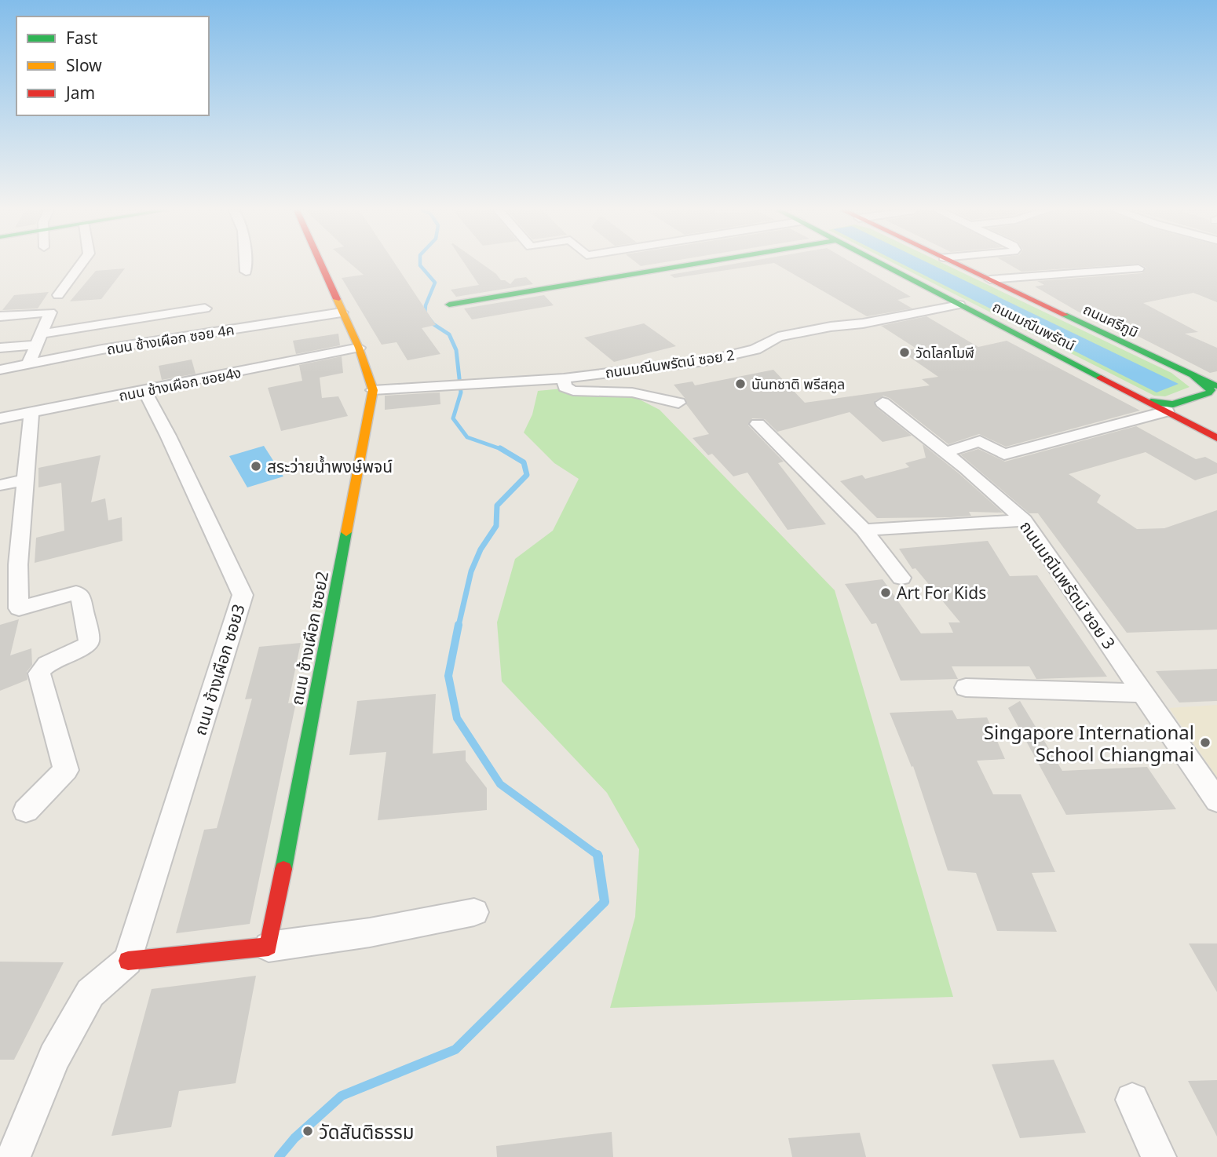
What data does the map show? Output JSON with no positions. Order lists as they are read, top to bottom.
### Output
{
  "streets": {
    "street": [
      "ถนนศรีภูมิ",
      "ถนนมณีนพรัตน์",
      "ถนน ช้างเผือก ซอย 4ค",
      "ถนนมณีนพรัตน์ ซอย 2",
      "ถนน ช้างเผือก ซอย4ง",
      "ถนนมณีนพรัตน์ ซอย 3",
      "ถนน ช้างเผือก ซอย2",
      "ถนน ช้างเผือก ซอย3"
    ]
  },
  "crossings": [
    ["ถนนมณีนพรัตน์", "ถนนมณีนพรัตน์ ซอย 2"],
    ["ถนน ช้างเผือก ซอย 4ค", "ถนน ช้างเผือก ซอย2"],
    ["ถนนมณีนพรัตน์ ซอย 2", "ถนน ช้างเผือก ซอย2"],
    ["ถนน ช้างเผือก ซอย4ง", "ถนน ช้างเผือก ซอย2"],
    ["ถนน ช้างเผือก ซอย4ง", "ถนน ช้างเผือก ซอย3"]
  ],
  "places": [
    "วัดโลกโมฬี",
    "นันทชาติ พรีสคูล",
    "สระว่ายน้ำพงษ์พจน์",
    "Art For Kids",
    "Singapore International School Chiangmai",
    "วัดสันติธรรม"
  ],
  "legend": ["Fast", "Slow", "Jam"]
}
